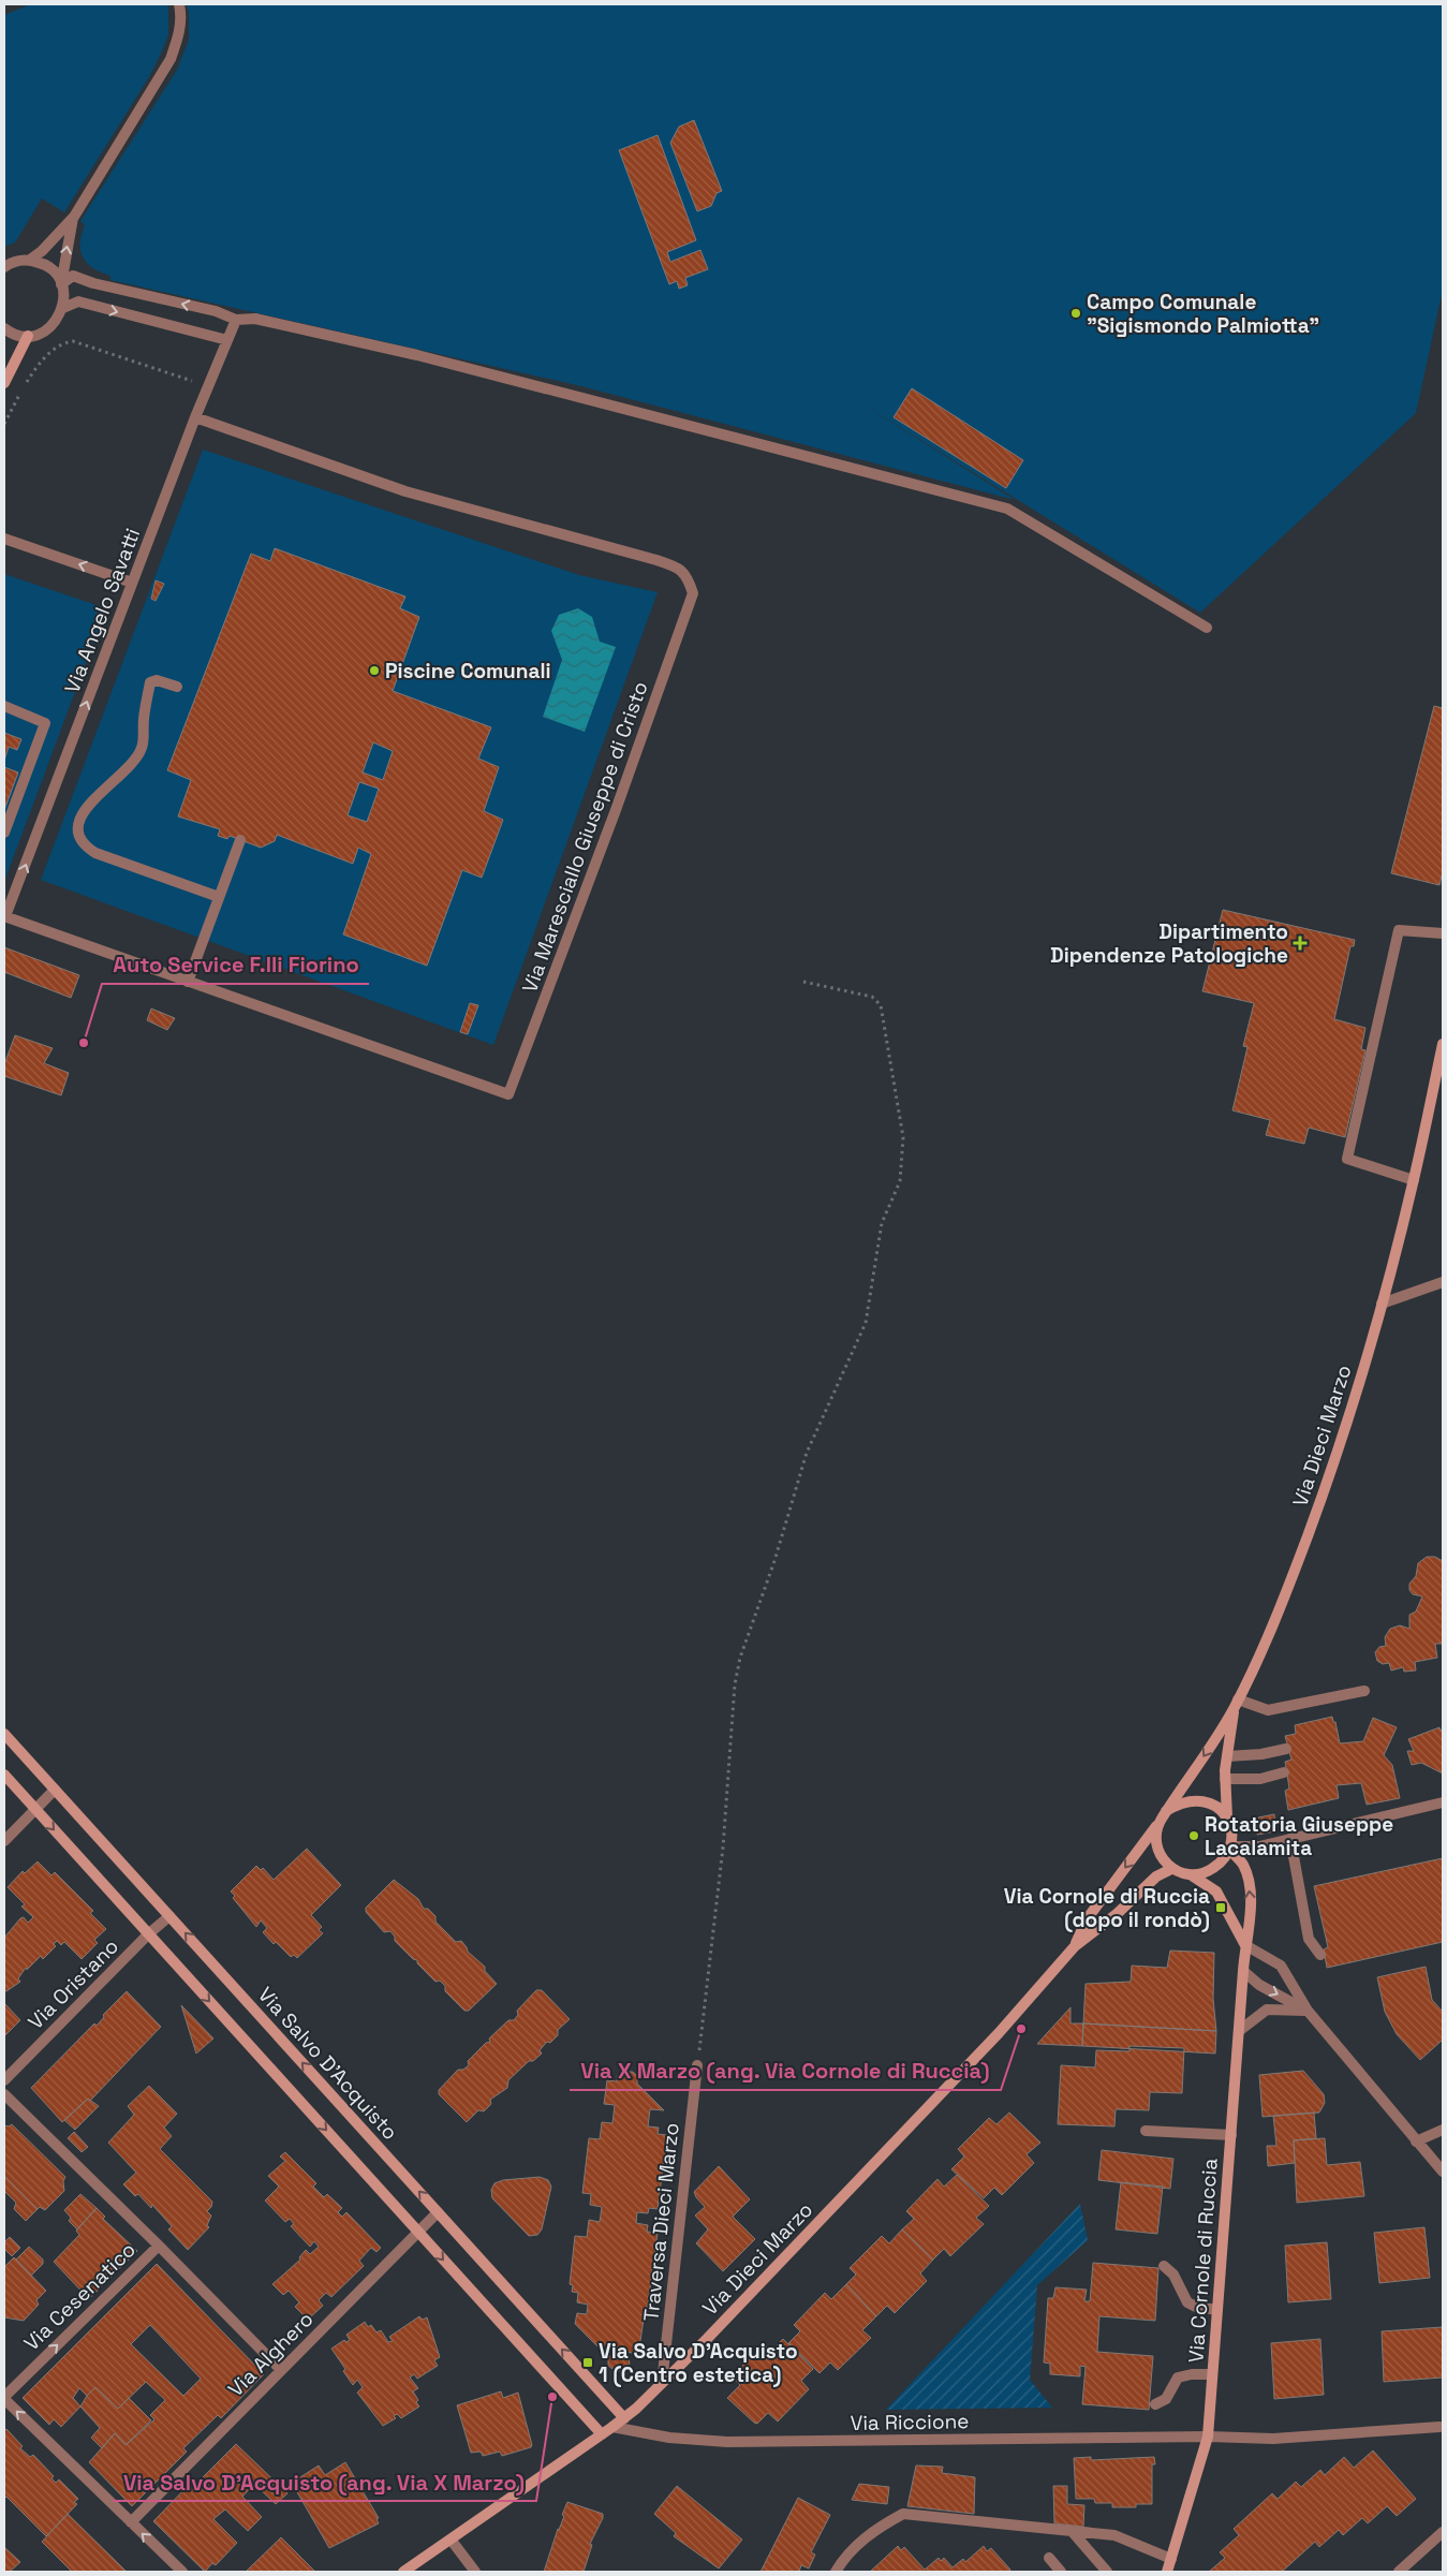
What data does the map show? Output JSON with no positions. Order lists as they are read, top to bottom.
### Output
{
  "streets": {
    "street": [
      "Via Angelo Savatti",
      "Via Maresciallo Giuseppe di Cristo",
      "Via Dieci Marzo",
      "Via Oristano",
      "Via Salvo D'Acquisto",
      "Traversa Dieci Marzo",
      "Via Cornole di Ruccia",
      "Via Cesenatico",
      "Via Alghero",
      "Via Riccione"
    ]
  },
  "crossings": [
    ["Via Angelo Savatti", "Via Maresciallo Giuseppe di Cristo"],
    ["Via Dieci Marzo", "Via Salvo D'Acquisto"],
    ["Via Dieci Marzo", "Traversa Dieci Marzo"],
    ["Via Dieci Marzo", "Via Cornole di Ruccia"],
    ["Via Dieci Marzo", "Via Riccione"],
    ["Via Oristano", "Via Salvo D'Acquisto"],
    ["Via Salvo D'Acquisto", "Via Alghero"],
    ["Via Cornole di Ruccia", "Via Riccione"]
  ],
  "one_way": ["Via Angelo Savatti", "Via Cesenatico"],
  "places": {
    "other": [
      "Campo Comunale \"Sigismondo Palmiotta\"",
      "Piscine Comunali",
      "Auto Service F.lli Fiorino",
      "Rotatoria Giuseppe Lacalamita",
      "Via X Marzo (ang. Via Cornole di Ruccia)",
      "Via Salvo D’Acquisto (ang. Via X Marzo)"
    ],
    "health": ["Dipartimento Dipendenze Patologiche"],
    "transit": ["Via Cornole di Ruccia (dopo il rondò)", "Via Salvo D’Acquisto 1 (Centro estetica)"]
  }
}
